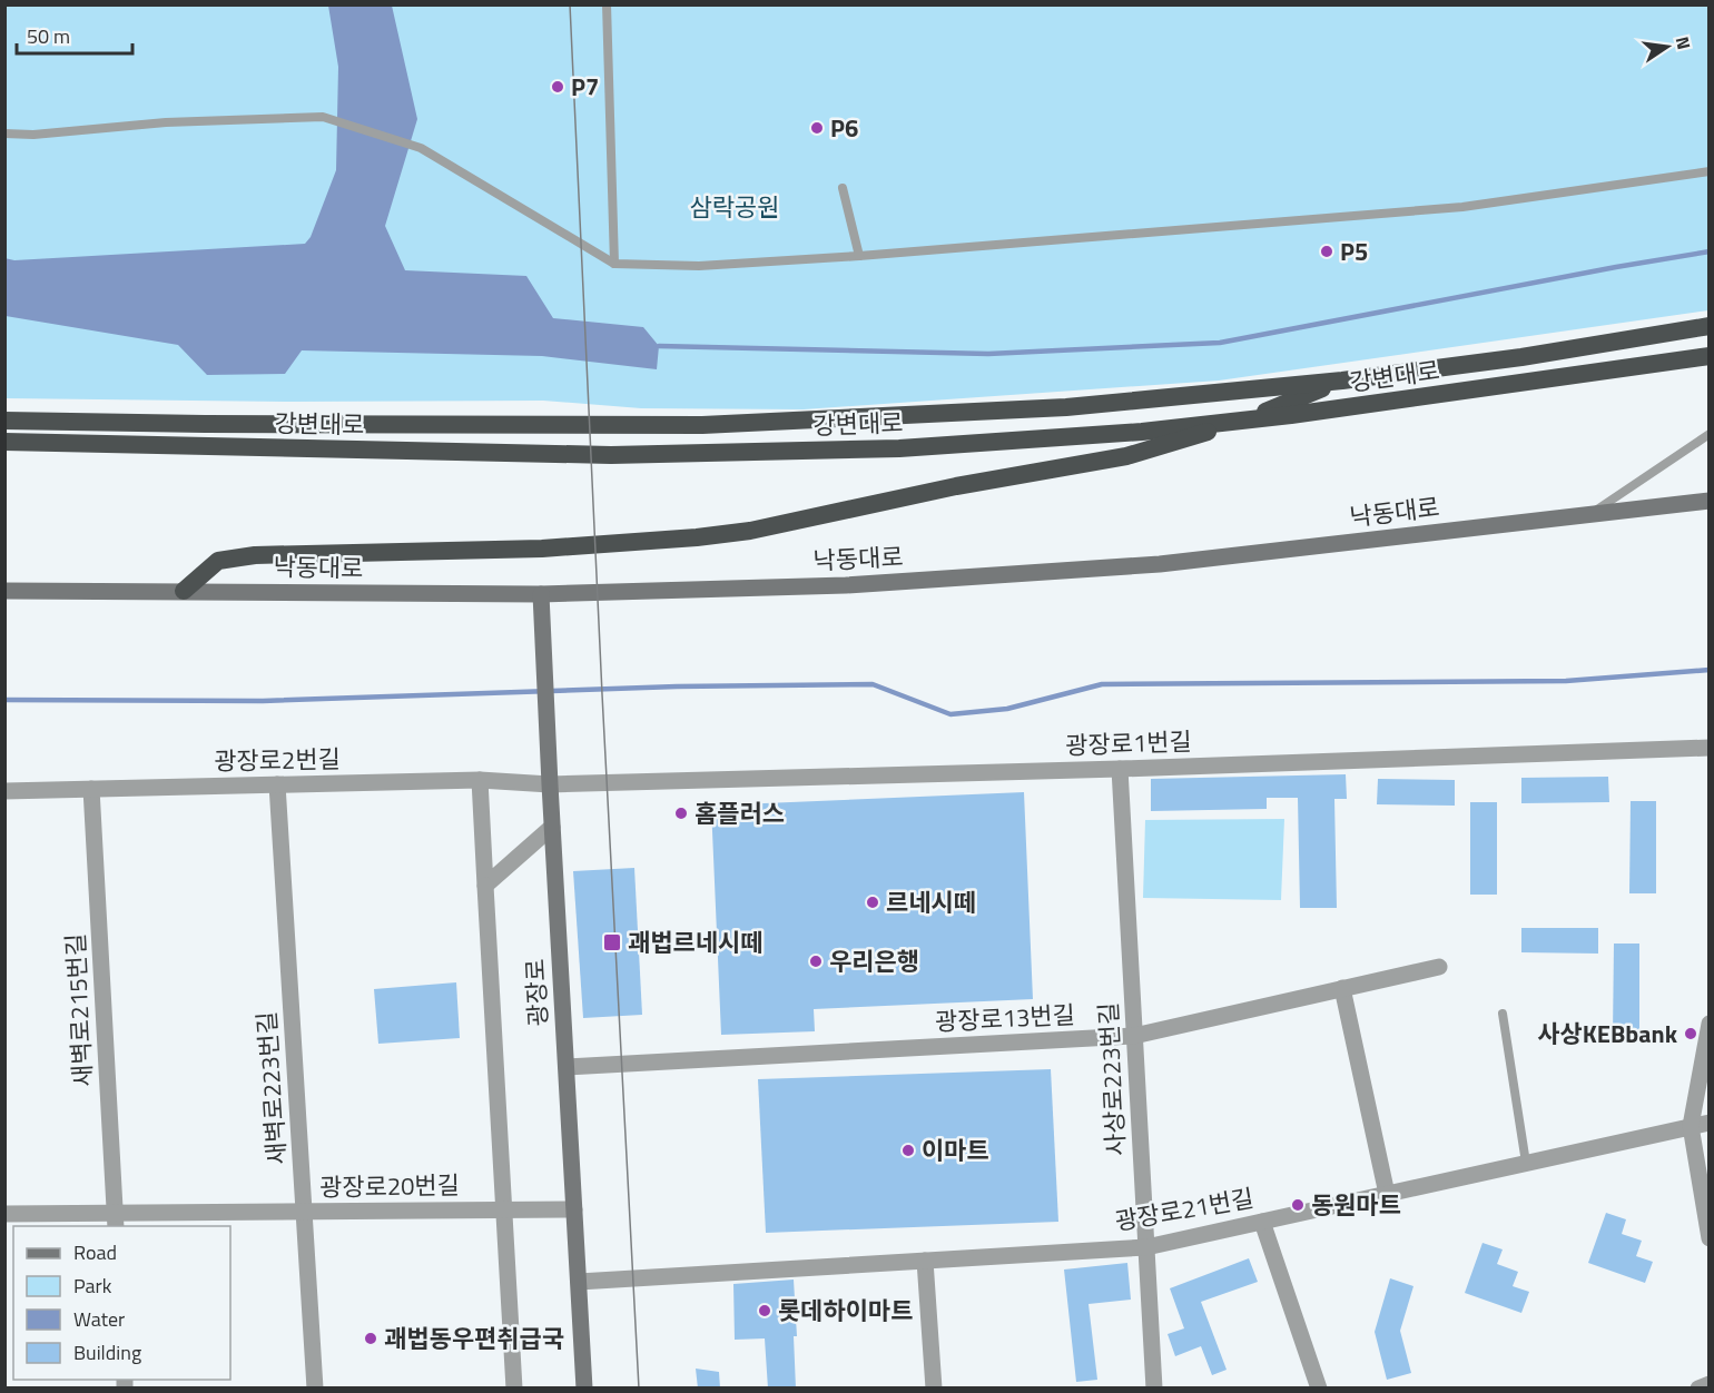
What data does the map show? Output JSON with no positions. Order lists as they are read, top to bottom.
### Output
{
  "streets": {
    "highway": ["강변대로"],
    "main road": ["낙동대로", "광장로"],
    "street": [
      "광장로1번길",
      "광장로2번길",
      "새벽로215번길",
      "광장로13번길",
      "사상로223번길",
      "새벽로223번길",
      "광장로20번길",
      "광장로21번길"
    ]
  },
  "crossings": [
    ["낙동대로", "광장로"],
    ["광장로1번길", "광장로2번길"],
    ["광장로1번길", "광장로"],
    ["광장로1번길", "사상로223번길"],
    ["광장로2번길", "광장로"],
    ["광장로2번길", "새벽로215번길"],
    ["광장로2번길", "새벽로223번길"],
    ["광장로", "광장로13번길"],
    ["광장로", "광장로20번길"],
    ["광장로", "광장로21번길"],
    ["새벽로215번길", "광장로20번길"],
    ["광장로13번길", "사상로223번길"],
    ["사상로223번길", "광장로21번길"],
    ["새벽로223번길", "광장로20번길"]
  ],
  "parks": ["삼락공원"],
  "places": {
    "other": [
      "P7",
      "P6",
      "P5",
      "홈플러스",
      "르네시떼",
      "우리은행",
      "사상KEBbank",
      "이마트",
      "동원마트",
      "롯데하이마트",
      "괘법동우편취급국"
    ],
    "transit": ["괘법르네시떼"]
  },
  "legend": [
    "Road",
    "Park",
    "Water",
    "Building"
  ],
  "scale_bar": "50 m",
  "north": "right"
}
